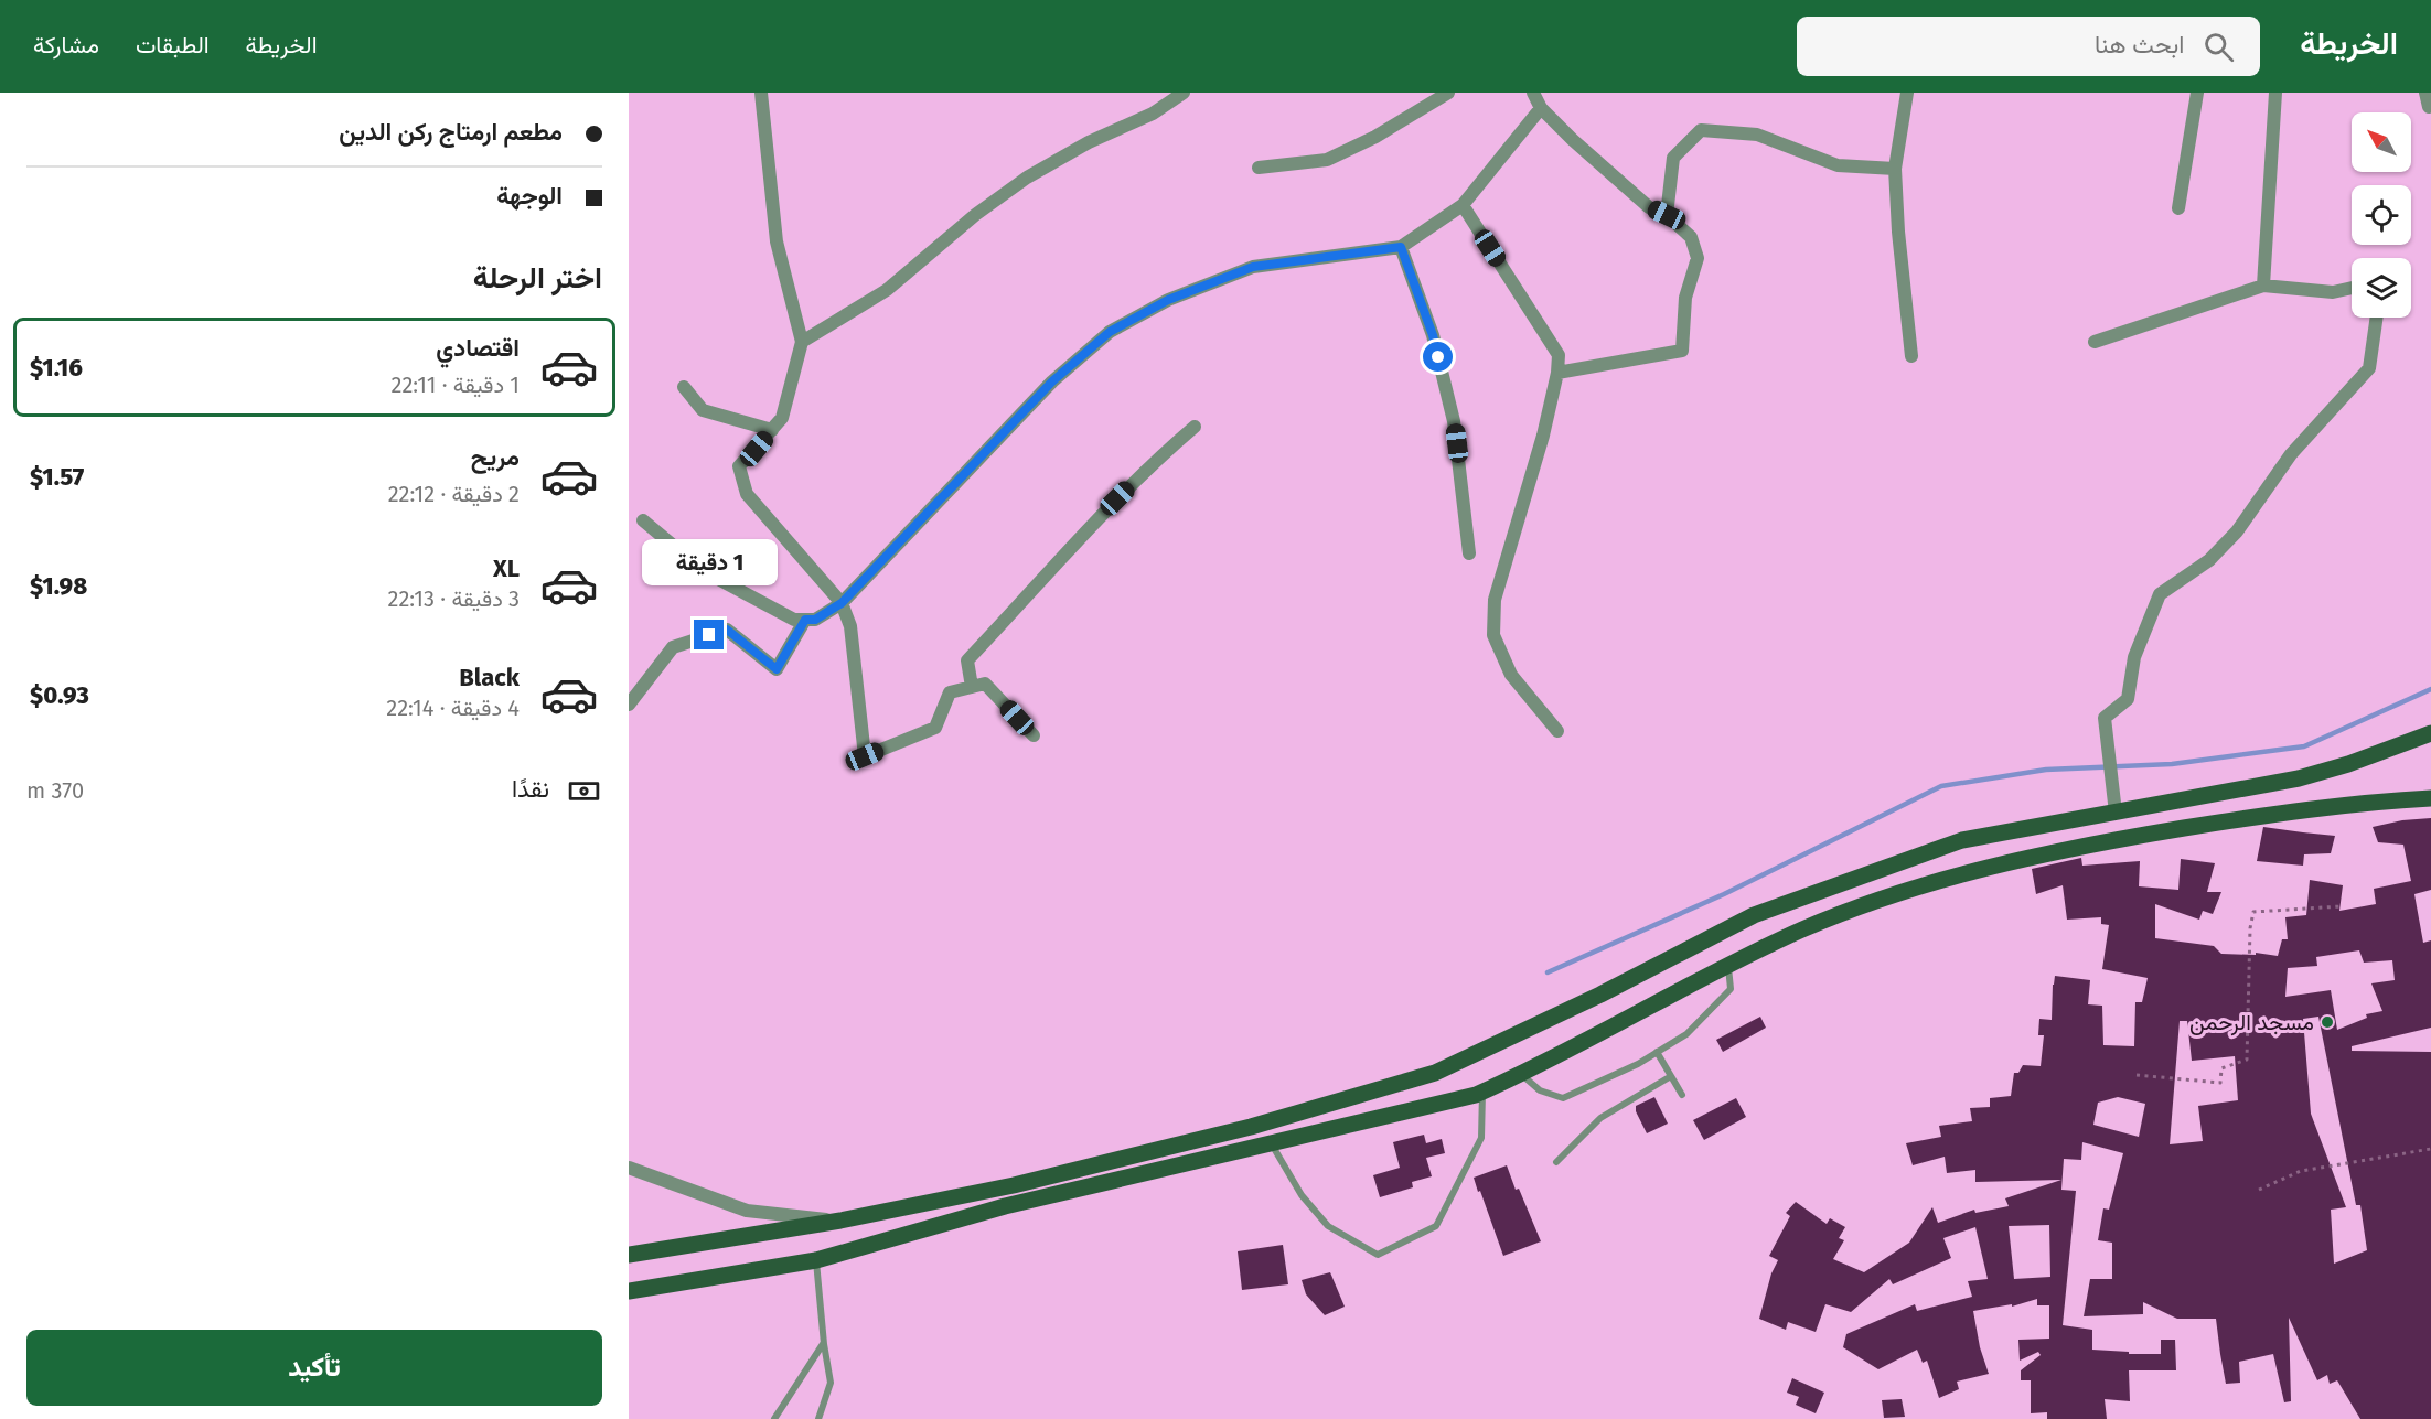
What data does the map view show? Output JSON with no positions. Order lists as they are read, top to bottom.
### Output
{
  "places": ["مسجد الرحمن"],
  "north": "top left",
  "page": {
    "header": "الخريطة",
    "search": "ابحث هنا",
    "nav": ["الخريطة", "الطبقات", "مشاركة"],
    "banner": ["مطعم ارمتاج ركن الدين", "الوجهة"],
    "heading": "اختر الرحلة",
    "list": [
      {
        "name": "اقتصادي",
        "note": "1 دقيقة · 22:11",
        "value": "$1.16"
      },
      {
        "name": "مريح",
        "note": "2 دقيقة · 22:12",
        "value": "$1.57"
      },
      {
        "name": "XL",
        "note": "3 دقيقة · 22:13",
        "value": "$1.98"
      },
      {
        "name": "Black",
        "note": "4 دقيقة · 22:14",
        "value": "$0.93"
      }
    ],
    "bubble": "1 دقيقة",
    "pay": ["نقدًا", "370 m"],
    "buttons": "تأكيد"
  }
}
